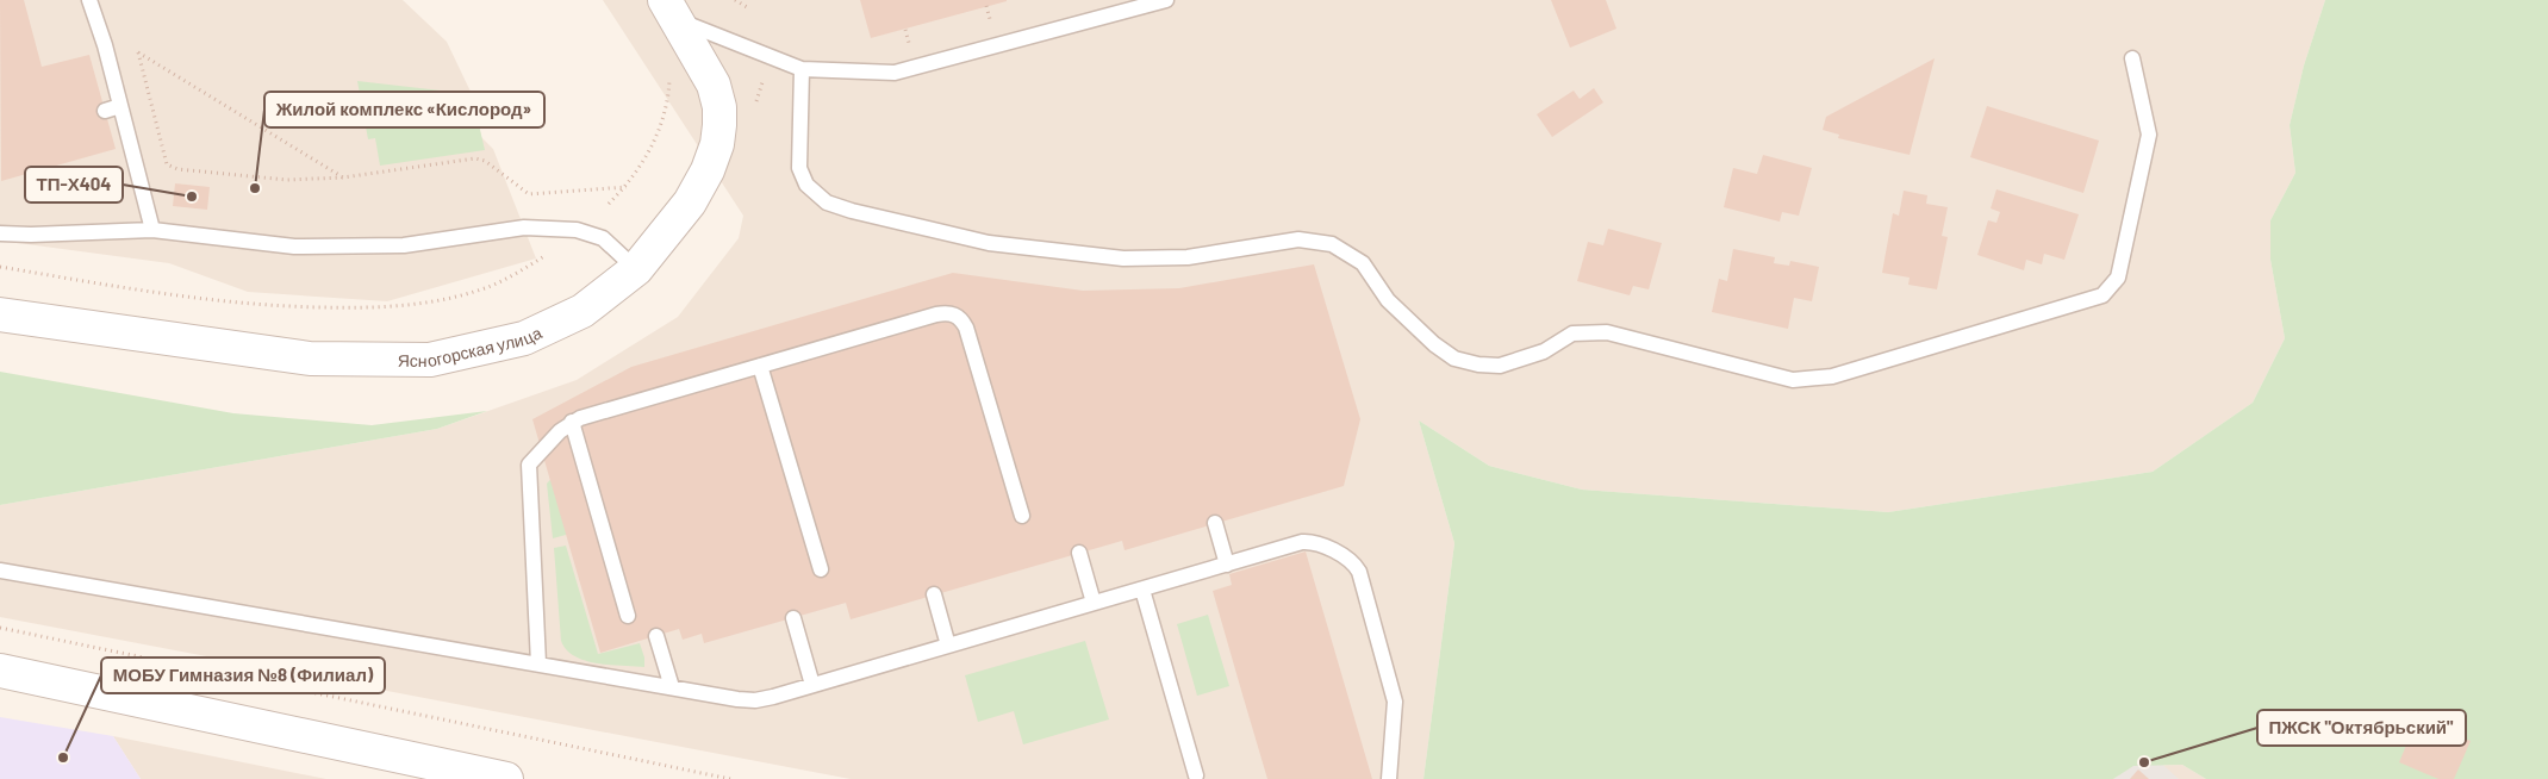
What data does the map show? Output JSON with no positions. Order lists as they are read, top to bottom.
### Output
{
  "streets": {
    "street": ["Ясногорская улица"]
  },
  "places": [
    "Жилой комплекс «Кислород»",
    "ТП-Х404",
    "МОБУ Гимназия №8 (Филиал)",
    "ПЖСК \"Октябрьский\""
  ]
}
